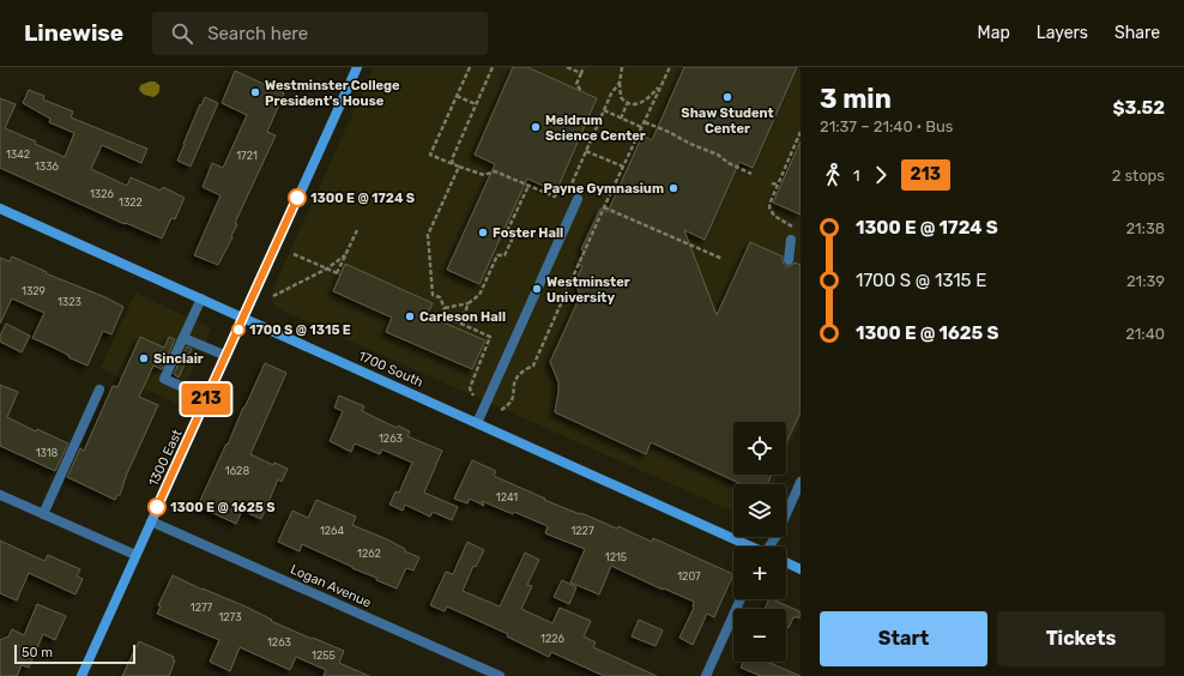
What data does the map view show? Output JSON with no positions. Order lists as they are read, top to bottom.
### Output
{
  "streets": {
    "street": ["1700 South", "1300 East", "Logan Avenue"]
  },
  "crossings": [
    ["1700 South", "1300 East"],
    ["1300 East", "Logan Avenue"]
  ],
  "places": [
    "Westminster College President's House",
    "Shaw Student Center",
    "Meldrum Science Center",
    "Payne Gymnasium",
    "1300 E @ 1724 S",
    "Foster Hall",
    "Westminster University",
    "Carleson Hall",
    "1700 S @ 1315 E",
    "Sinclair",
    "1300 E @ 1625 S"
  ],
  "lines": ["bus line 213"],
  "house_numbers": [
    "1342",
    "1721",
    "1336",
    "1326",
    "1322",
    "1329",
    "1323",
    "1263",
    "1318",
    "1628",
    "1241",
    "1264",
    "1227",
    "1262",
    "1215",
    "1207",
    "1277",
    "1273",
    "1226",
    "1263",
    "1255"
  ],
  "scale_bar": "50 m",
  "page": {
    "header": "Linewise",
    "search": "Search here",
    "nav": ["Map", "Layers", "Share"],
    "on_map": "213",
    "heading": ["3 min", "21:37 – 21:40 · Bus", "$3.52"],
    "legs": ["1", "213", "2 stops"],
    "list": [
      {
        "name": "1300 E @ 1724 S",
        "value": "21:38"
      },
      {
        "name": "1700 S @ 1315 E",
        "value": "21:39"
      },
      {
        "name": "1300 E @ 1625 S",
        "value": "21:40"
      }
    ],
    "map_buttons": ["+", "−"],
    "buttons": ["Start", "Tickets"],
    "scale": "50 m"
  }
}
